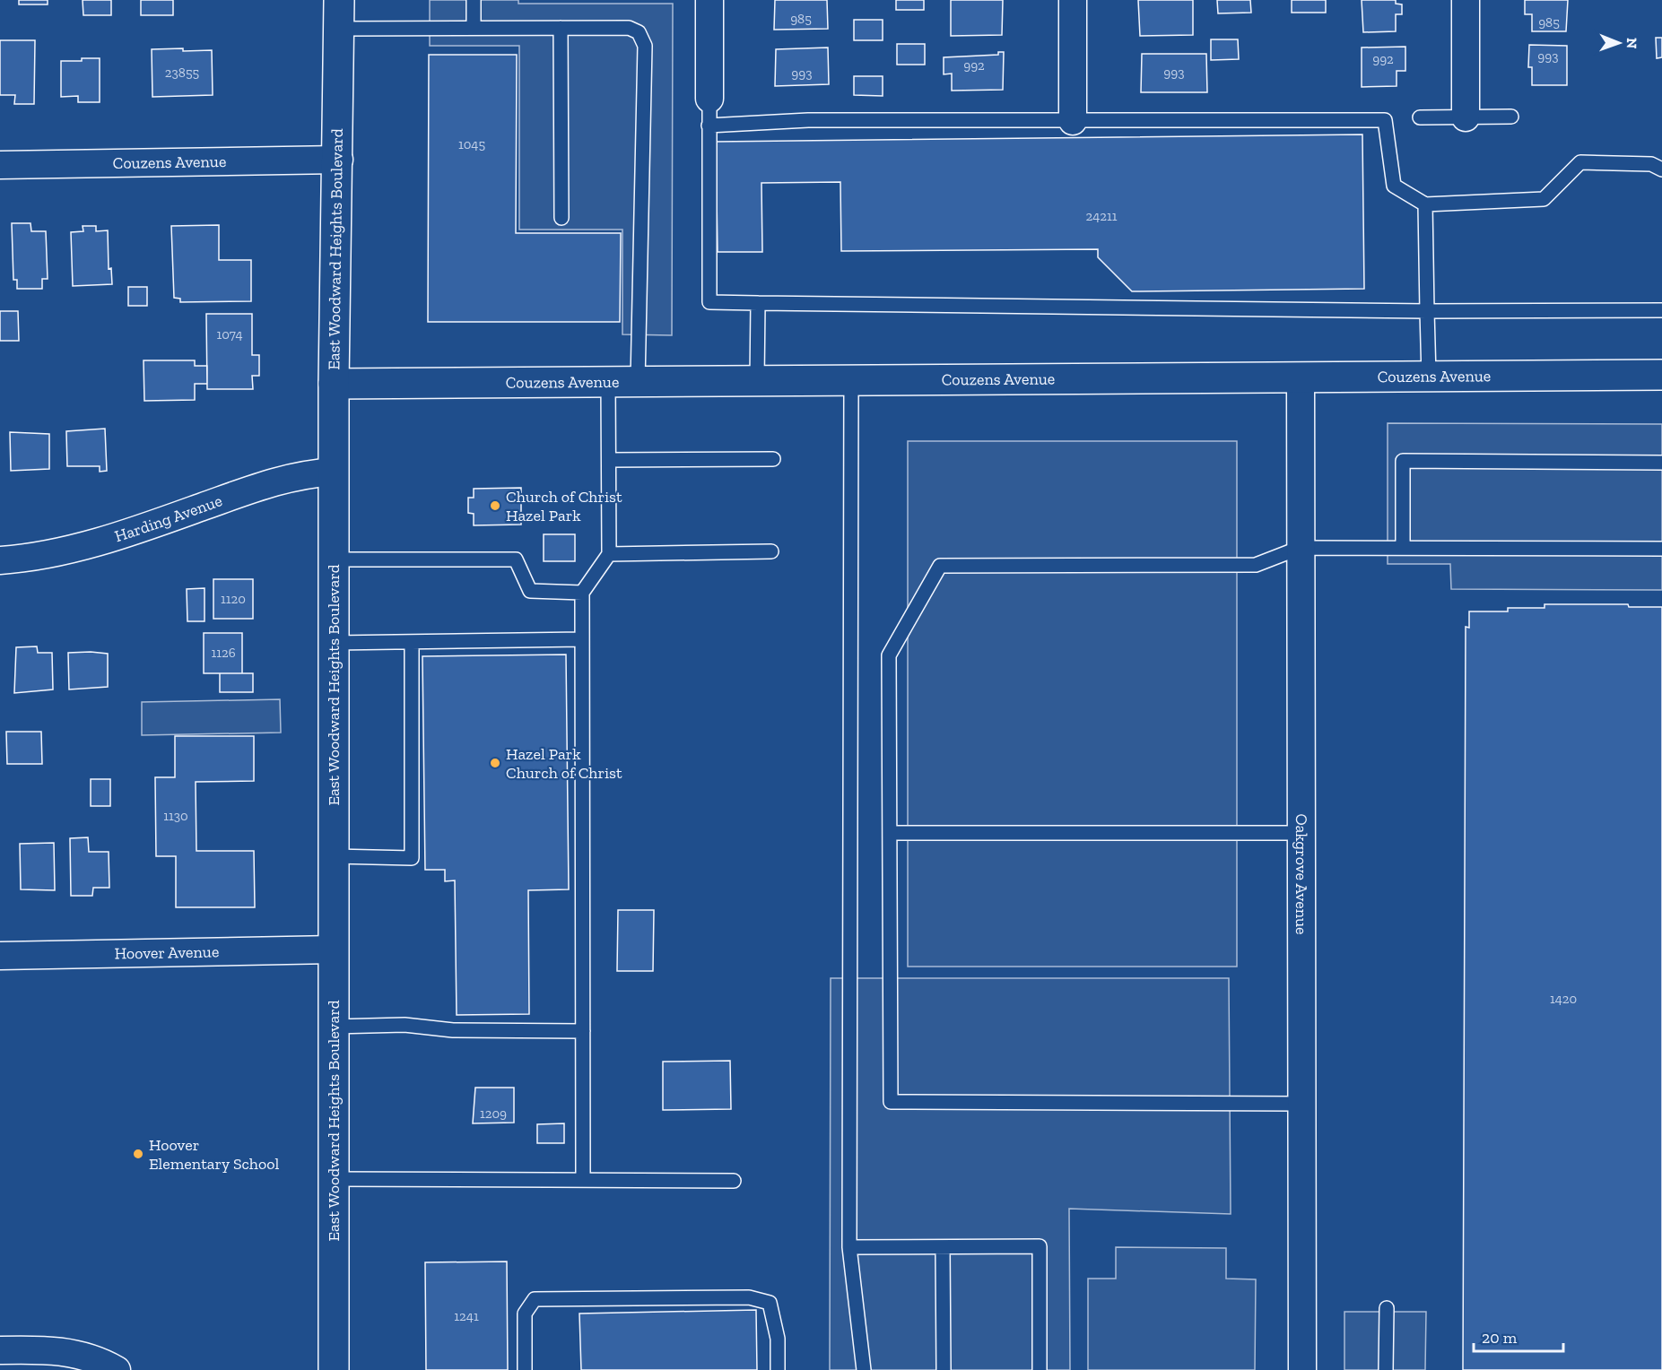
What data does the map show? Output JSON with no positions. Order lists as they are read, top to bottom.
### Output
{
  "streets": {
    "street": [
      "Couzens Avenue",
      "East Woodward Heights Boulevard",
      "Harding Avenue",
      "Oakgrove Avenue",
      "Hoover Avenue"
    ]
  },
  "crossings": [
    ["Couzens Avenue", "East Woodward Heights Boulevard"],
    ["Couzens Avenue", "Oakgrove Avenue"],
    ["East Woodward Heights Boulevard", "Harding Avenue"],
    ["East Woodward Heights Boulevard", "Hoover Avenue"]
  ],
  "places": ["Church of Christ Hazel Park", "Hazel Park Church of Christ", "Hoover Elementary School"],
  "house_numbers": [
    "985",
    "985",
    "993",
    "992",
    "992",
    "23855",
    "993",
    "993",
    "1045",
    "24211",
    "1074",
    "1120",
    "1126",
    "1130",
    "1420",
    "1209",
    "1241"
  ],
  "scale_bar": "20 m",
  "north": "right"
}
